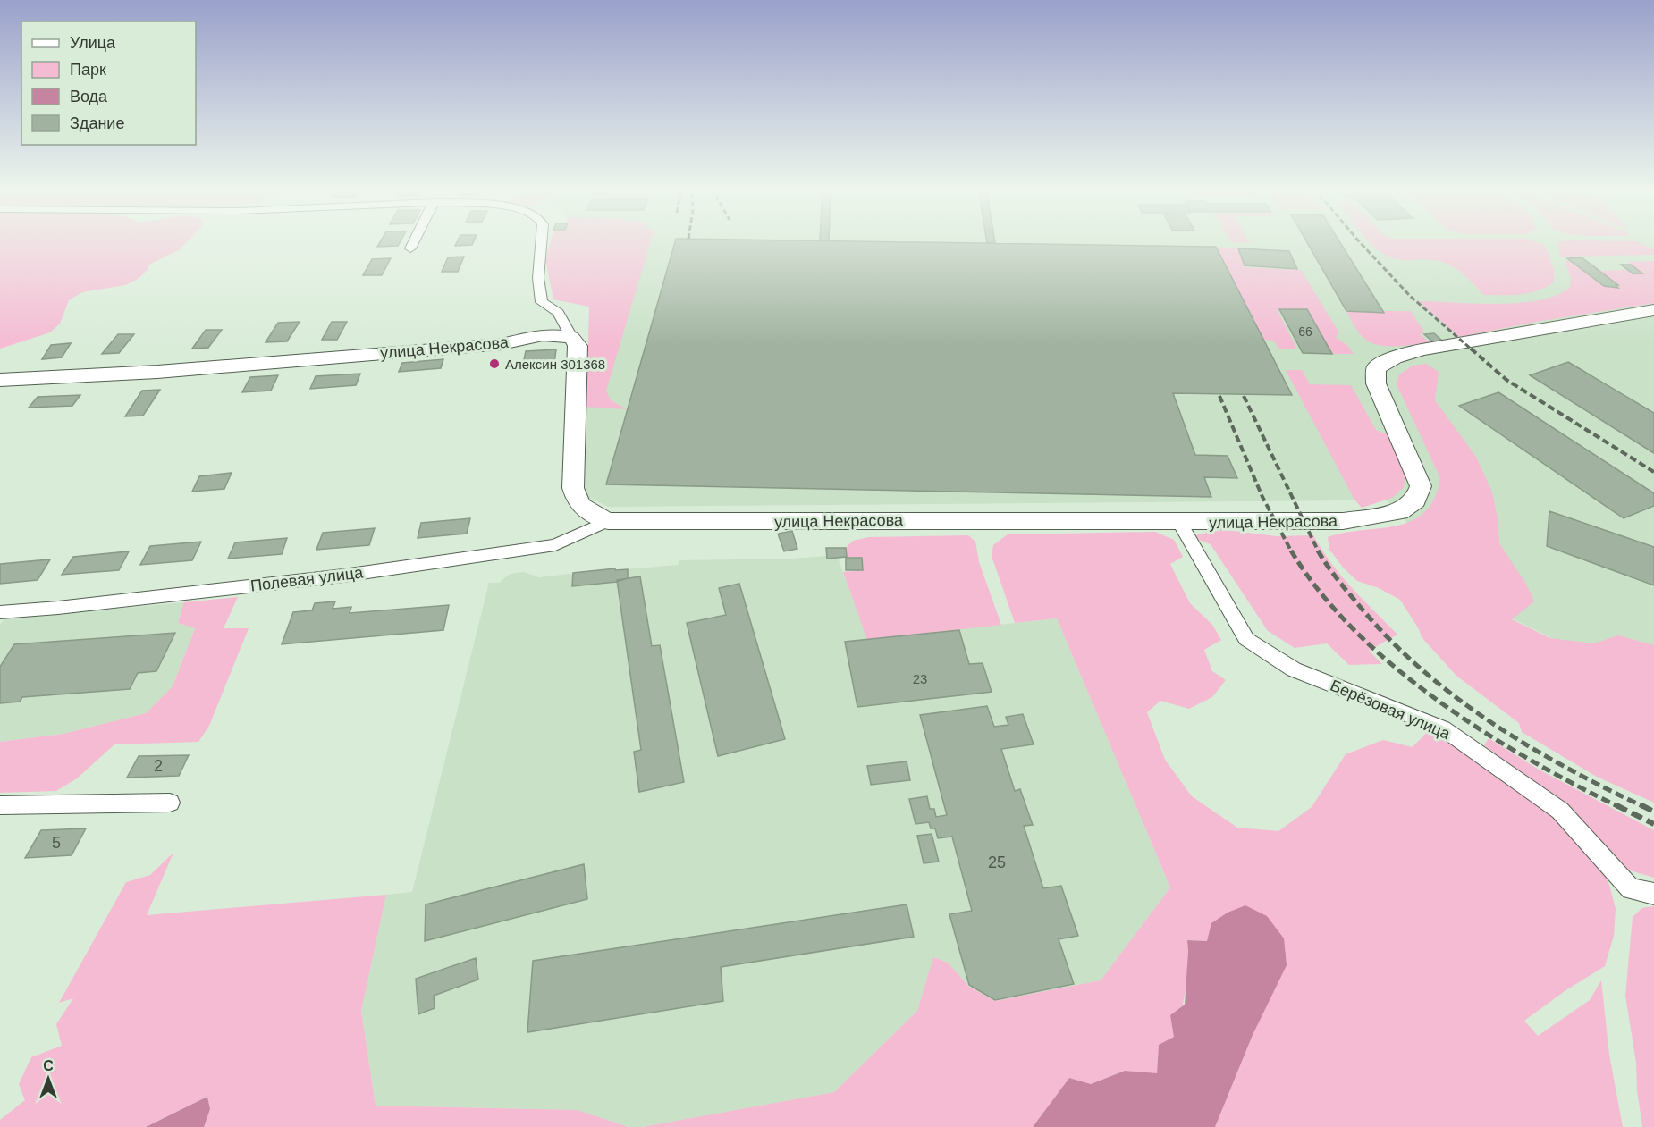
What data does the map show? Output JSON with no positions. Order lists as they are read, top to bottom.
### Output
{
  "streets": {
    "main road": ["улица Некрасова"],
    "street": ["Полевая улица", "Берёзовая улица"]
  },
  "crossings": [
    ["улица Некрасова", "Полевая улица"],
    ["улица Некрасова", "Берёзовая улица"]
  ],
  "places": ["Алексин 301368"],
  "house_numbers": [
    "66",
    "23",
    "2",
    "5",
    "25"
  ],
  "legend": [
    "Улица",
    "Парк",
    "Вода",
    "Здание"
  ],
  "north": "top"
}
